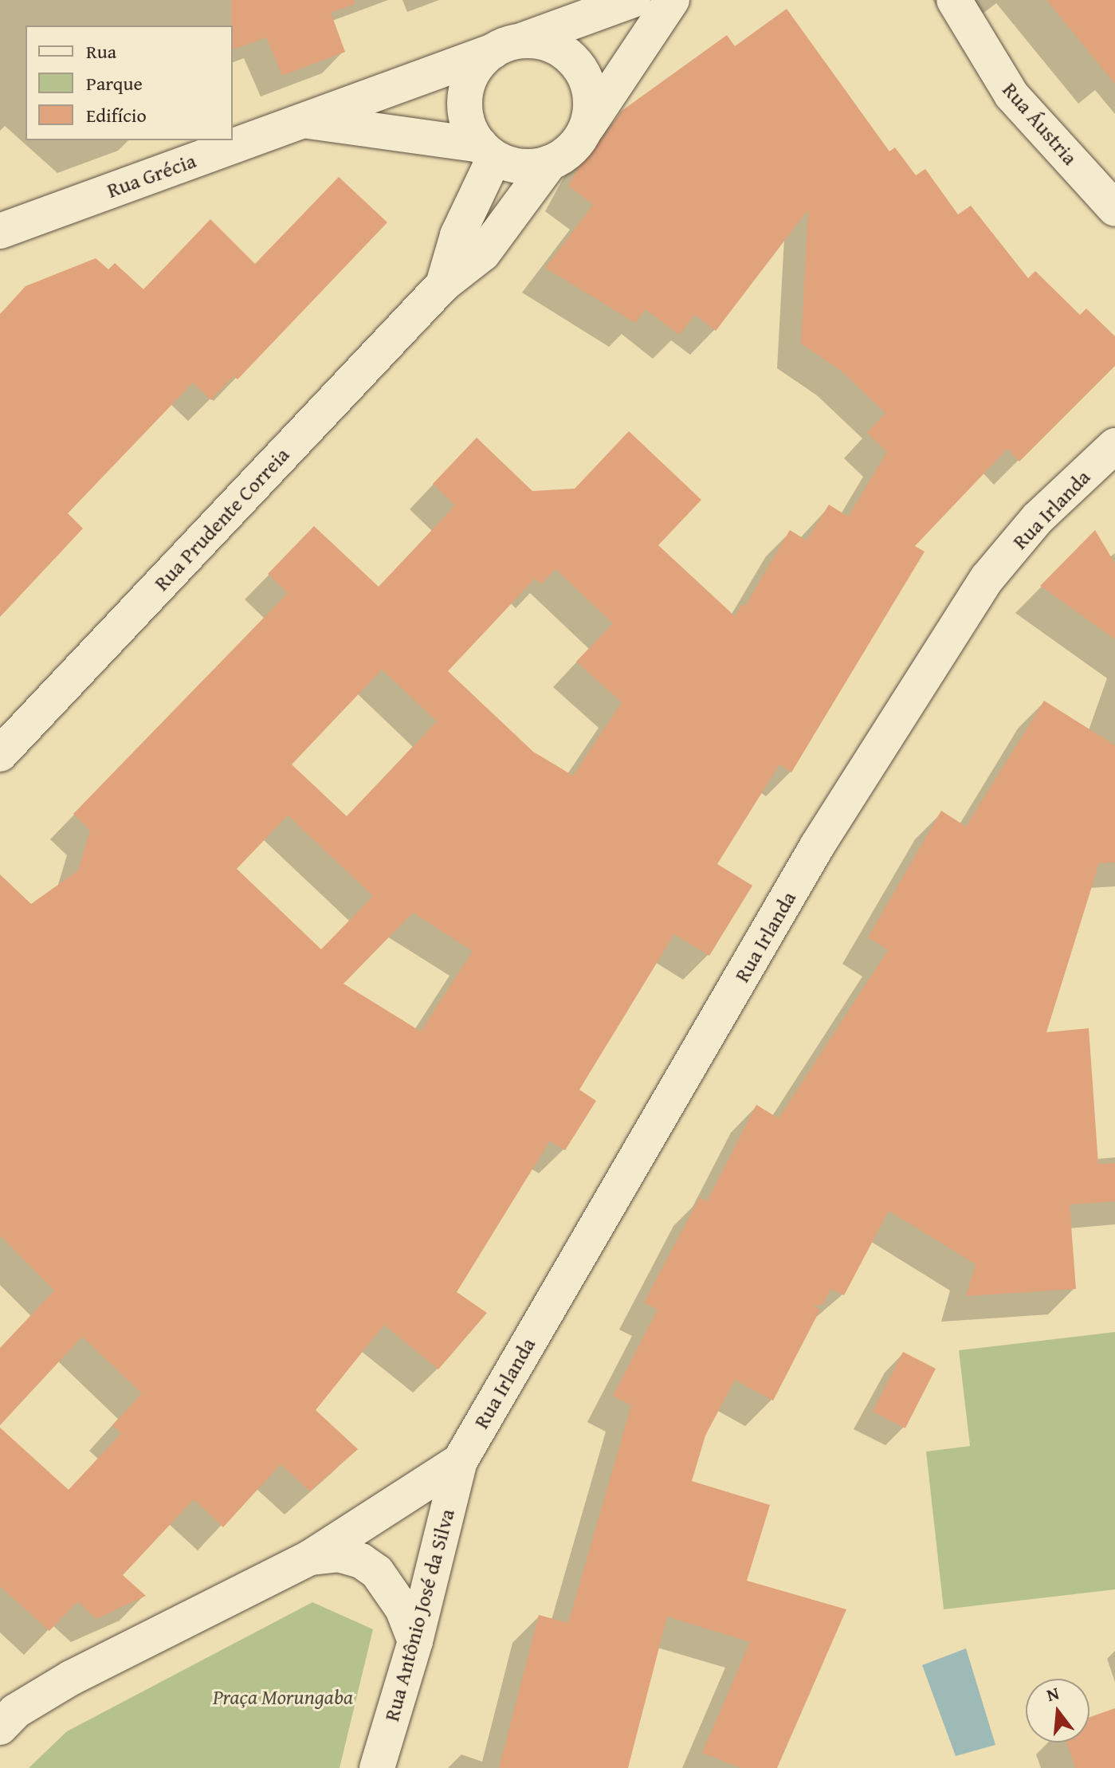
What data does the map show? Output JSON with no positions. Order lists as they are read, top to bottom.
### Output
{
  "streets": {
    "street": [
      "Rua Áustria",
      "Rua Grécia",
      "Rua Irlanda",
      "Rua Prudente Correia",
      "Rua Antônio José da Silva"
    ]
  },
  "crossings": [
    ["Rua Grécia", "Rua Prudente Correia"],
    ["Rua Irlanda", "Rua Antônio José da Silva"]
  ],
  "parks": ["Praça Morungaba"],
  "legend": ["Rua", "Parque", "Edifício"],
  "north": "top"
}
